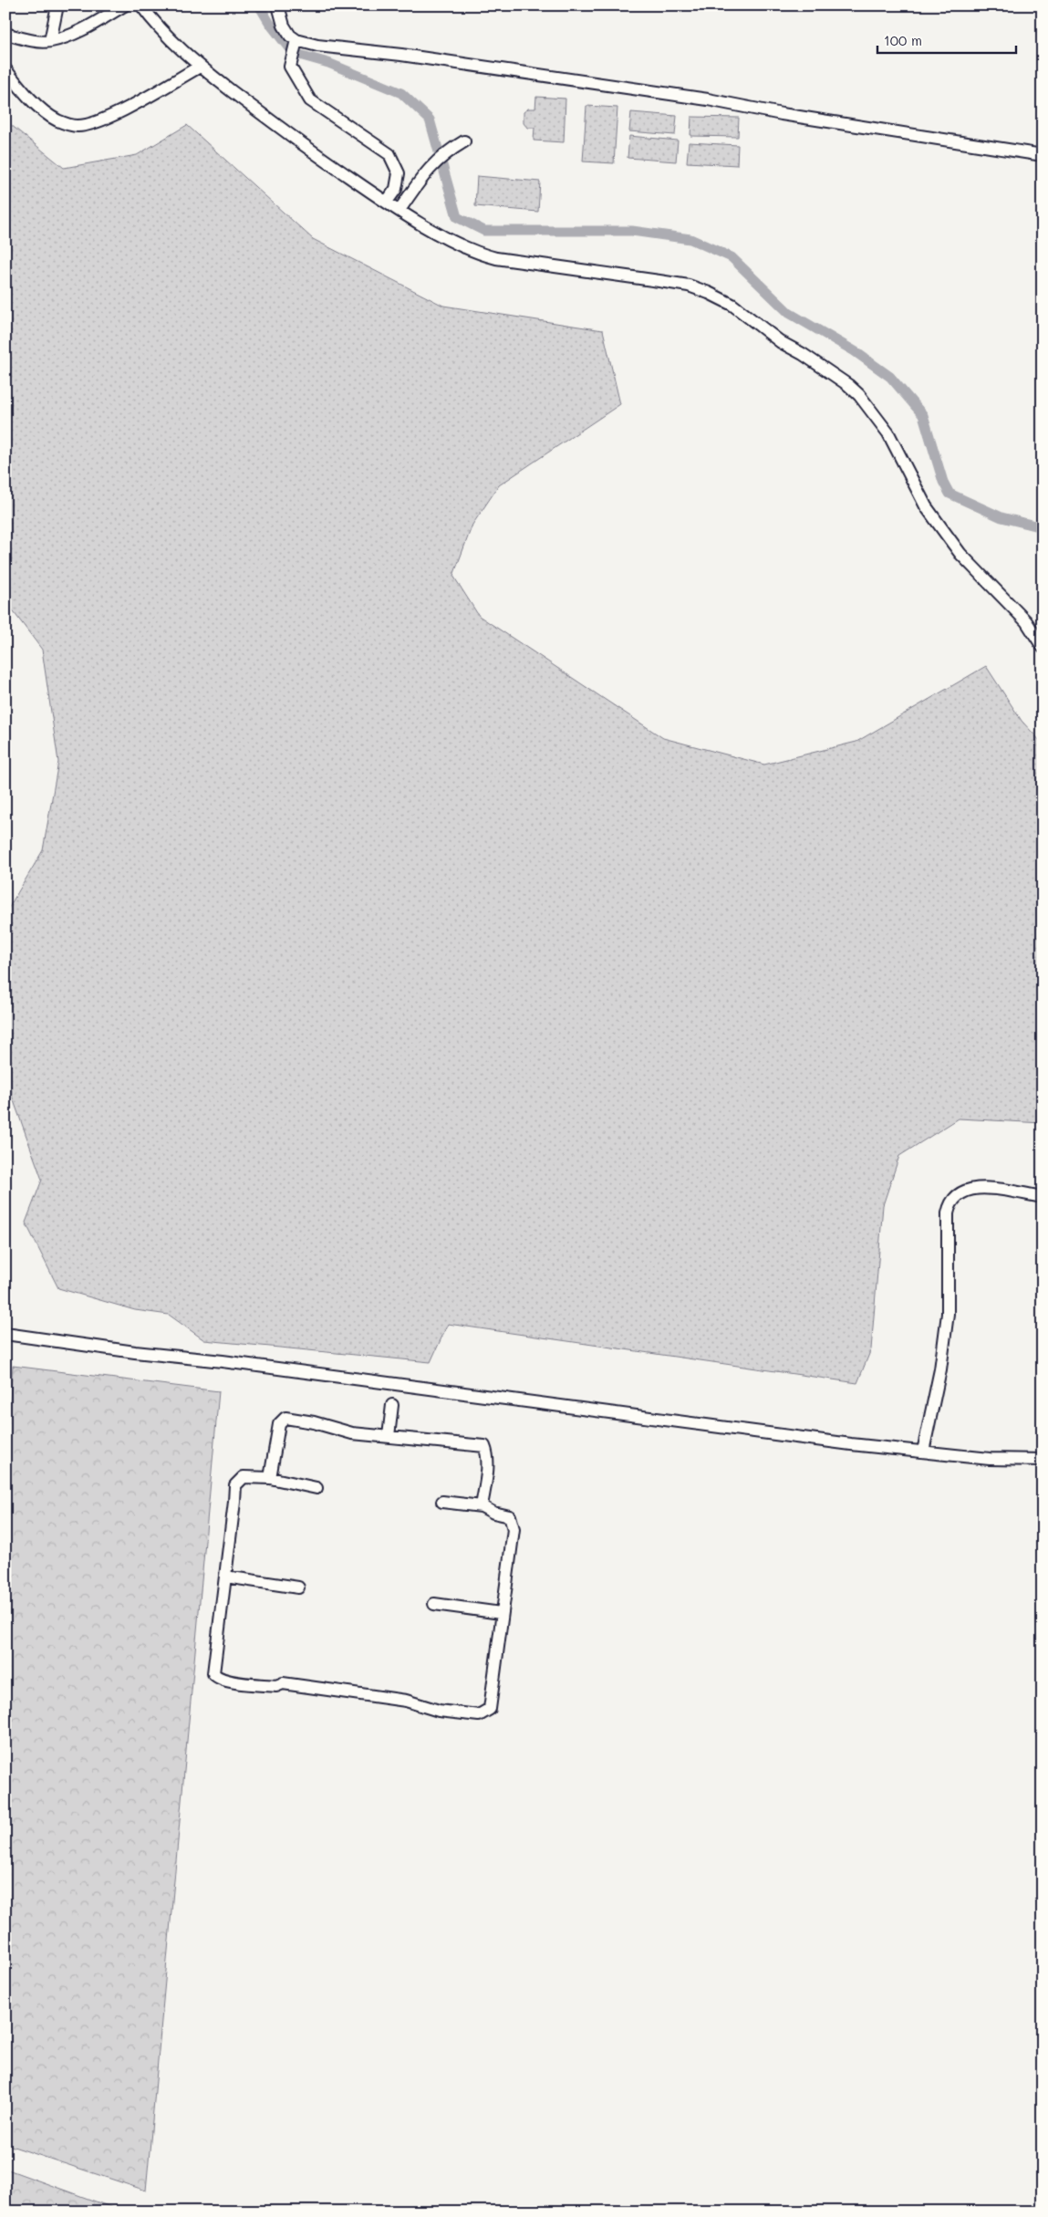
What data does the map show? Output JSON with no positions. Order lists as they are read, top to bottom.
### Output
{
  "scale_bar": "100 m"
}
